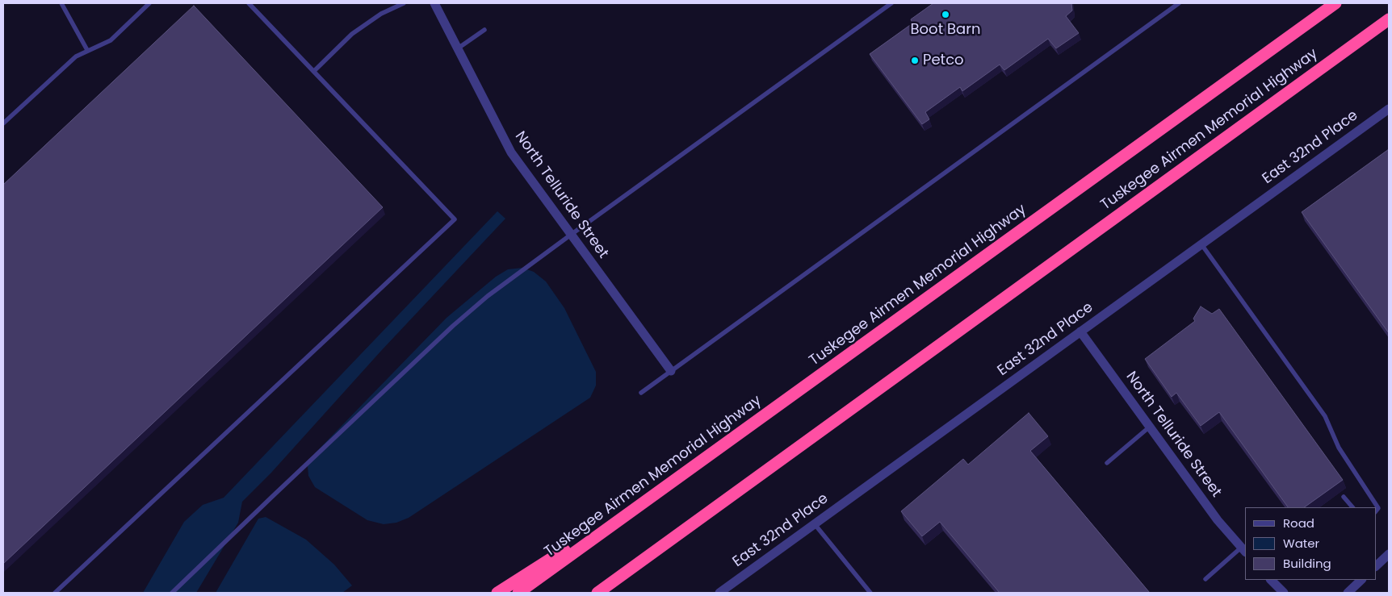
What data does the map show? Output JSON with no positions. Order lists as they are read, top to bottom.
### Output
{
  "streets": {
    "highway": ["Tuskegee Airmen Memorial Highway"],
    "street": ["East 32nd Place", "North Telluride Street"]
  },
  "crossings": [
    ["East 32nd Place", "North Telluride Street"]
  ],
  "places": ["Boot Barn", "Petco"],
  "legend": ["Road", "Water", "Building"]
}
